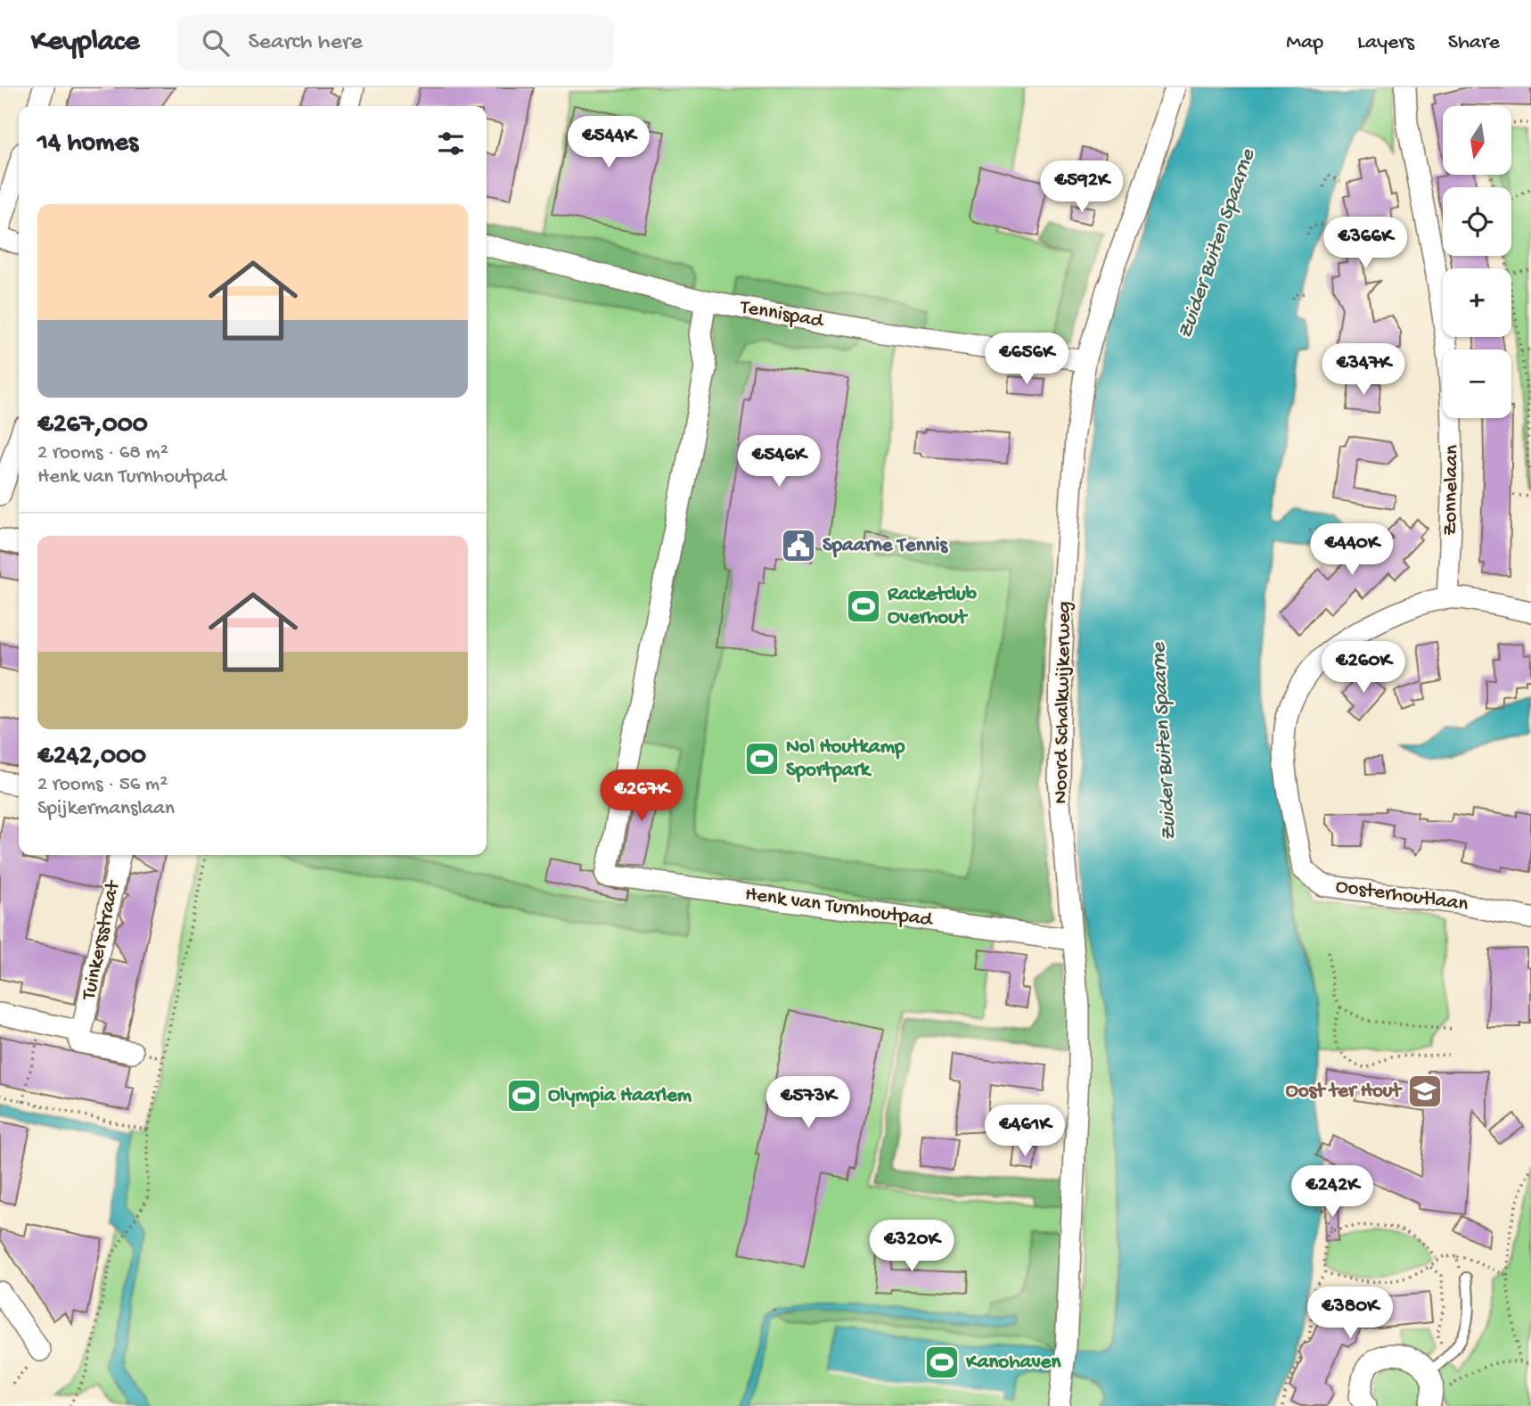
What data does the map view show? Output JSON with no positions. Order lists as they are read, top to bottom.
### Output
{
  "streets": {
    "street": [
      "Tennispad",
      "Zonnelaan",
      "Noord Schalkwijkerweg",
      "Oosterhoutlaan",
      "Henk van Turnhoutpad",
      "Tuinkersstraat"
    ]
  },
  "crossings": [
    ["Tennispad", "Noord Schalkwijkerweg"],
    ["Tennispad", "Henk van Turnhoutpad"],
    ["Zonnelaan", "Oosterhoutlaan"],
    ["Noord Schalkwijkerweg", "Henk van Turnhoutpad"]
  ],
  "water": ["Zuider Buiten Spaarne"],
  "places": {
    "public building": ["Spaarne Tennis"],
    "sports": [
      "Racketclub Overhout",
      "Nol Houtkamp Sportpark",
      "Olympia Haarlem",
      "Kanohaven"
    ],
    "school or university": ["Oost ter Hout"]
  },
  "north": "bottom",
  "page": {
    "header": "Keyplace",
    "search": "Search here",
    "nav": ["Map", "Layers", "Share"],
    "map_buttons": ["+", "−"],
    "heading": "14 homes",
    "price": [
      "€544K",
      "€592K",
      "€366K",
      "€656K",
      "€347K",
      "€546K",
      "€440K",
      "€260K",
      "€267K",
      "€573K",
      "€461K",
      "€242K",
      "€320K",
      "€380K"
    ],
    "list": [
      {
        "name": "€267,000",
        "note": "2 rooms · 68 m² · Henk van Turnhoutpad"
      },
      {
        "name": "€242,000",
        "note": "2 rooms · 56 m² · Spijkermanslaan"
      }
    ]
  }
}
